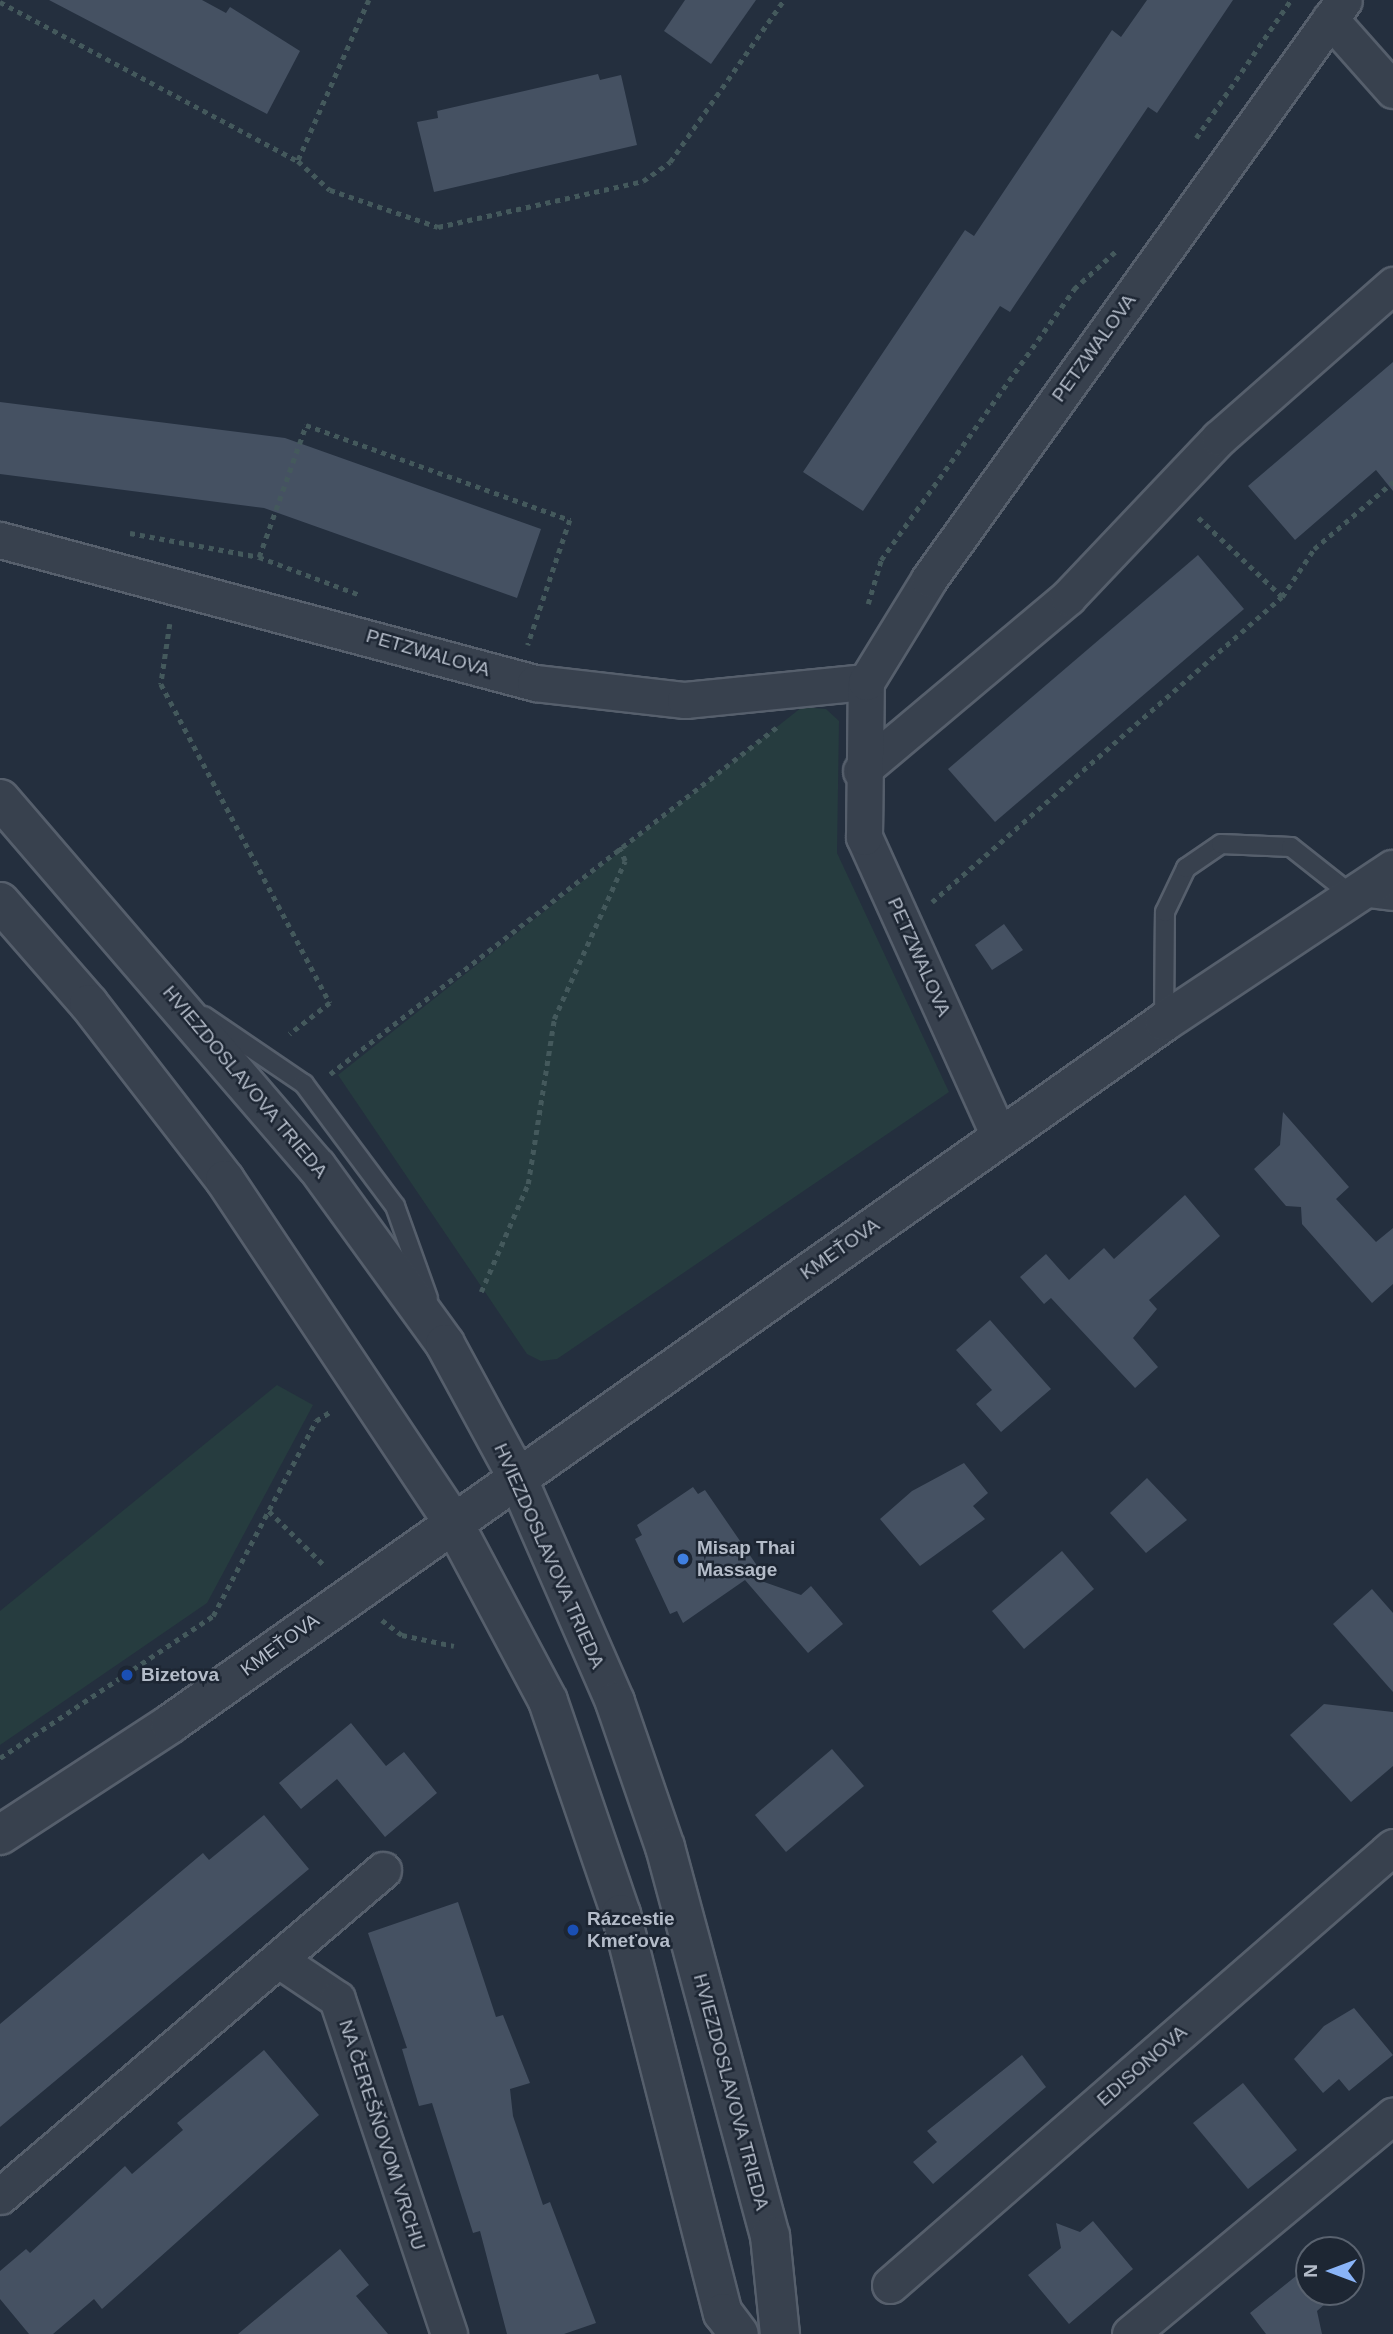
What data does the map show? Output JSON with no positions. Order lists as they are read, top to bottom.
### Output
{
  "streets": {
    "street": [
      "PETZWALOVA",
      "HVIEZDOSLAVOVA TRIEDA",
      "KMEŤOVA",
      "EDISONOVA",
      "NA ČEREŠŇOVOM VRCHU"
    ]
  },
  "crossings": [
    ["PETZWALOVA", "KMEŤOVA"],
    ["HVIEZDOSLAVOVA TRIEDA", "KMEŤOVA"]
  ],
  "places": ["Misap Thai Massage", "Bizetova", "Rázcestie Kmeťova"],
  "north": "left"
}
